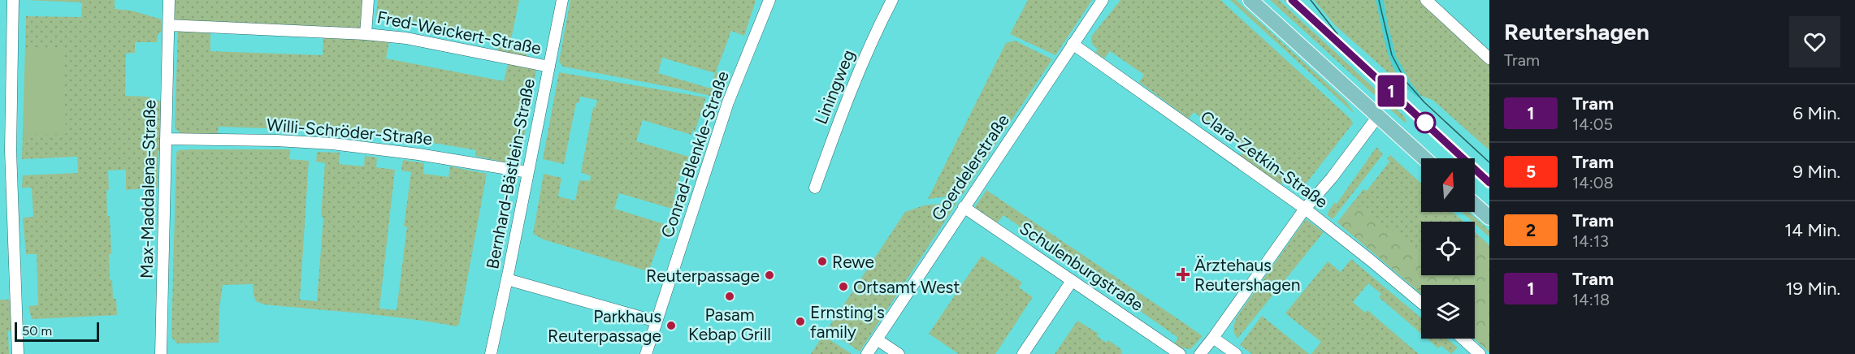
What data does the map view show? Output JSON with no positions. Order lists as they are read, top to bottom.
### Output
{
  "streets": {
    "street": [
      "Fred-Weickert-Straße",
      "Liningweg",
      "Willi-Schröder-Straße",
      "Conrad-Blenkle-Straße",
      "Clara-Zetkin-Straße",
      "Goerdelerstraße",
      "Bernhard-Bästlein-Straße",
      "Max-Maddalena-Straße",
      "Schulenburgstraße"
    ]
  },
  "crossings": [
    ["Fred-Weickert-Straße", "Bernhard-Bästlein-Straße"],
    ["Willi-Schröder-Straße", "Bernhard-Bästlein-Straße"],
    ["Willi-Schröder-Straße", "Max-Maddalena-Straße"],
    ["Clara-Zetkin-Straße", "Goerdelerstraße"],
    ["Goerdelerstraße", "Schulenburgstraße"]
  ],
  "places": {
    "other": [
      "Rewe",
      "Reuterpassage",
      "Ortsamt West",
      "Pasam Kebap Grill",
      "Ernsting's family",
      "Parkhaus Reuterpassage"
    ],
    "health": ["Ärztehaus Reutershagen"]
  },
  "lines": ["tram line 1"],
  "scale_bar": "50 m",
  "north": "top",
  "page": {
    "on_map": "1",
    "heading": ["Reutershagen", "Tram"],
    "list": [
      {
        "mark": "1",
        "name": "Tram",
        "note": "14:05",
        "value": "6 Min."
      },
      {
        "mark": "5",
        "name": "Tram",
        "note": "14:08",
        "value": "9 Min."
      },
      {
        "mark": "2",
        "name": "Tram",
        "note": "14:13",
        "value": "14 Min."
      },
      {
        "mark": "1",
        "name": "Tram",
        "note": "14:18",
        "value": "19 Min."
      }
    ],
    "scale": "50 m"
  }
}
